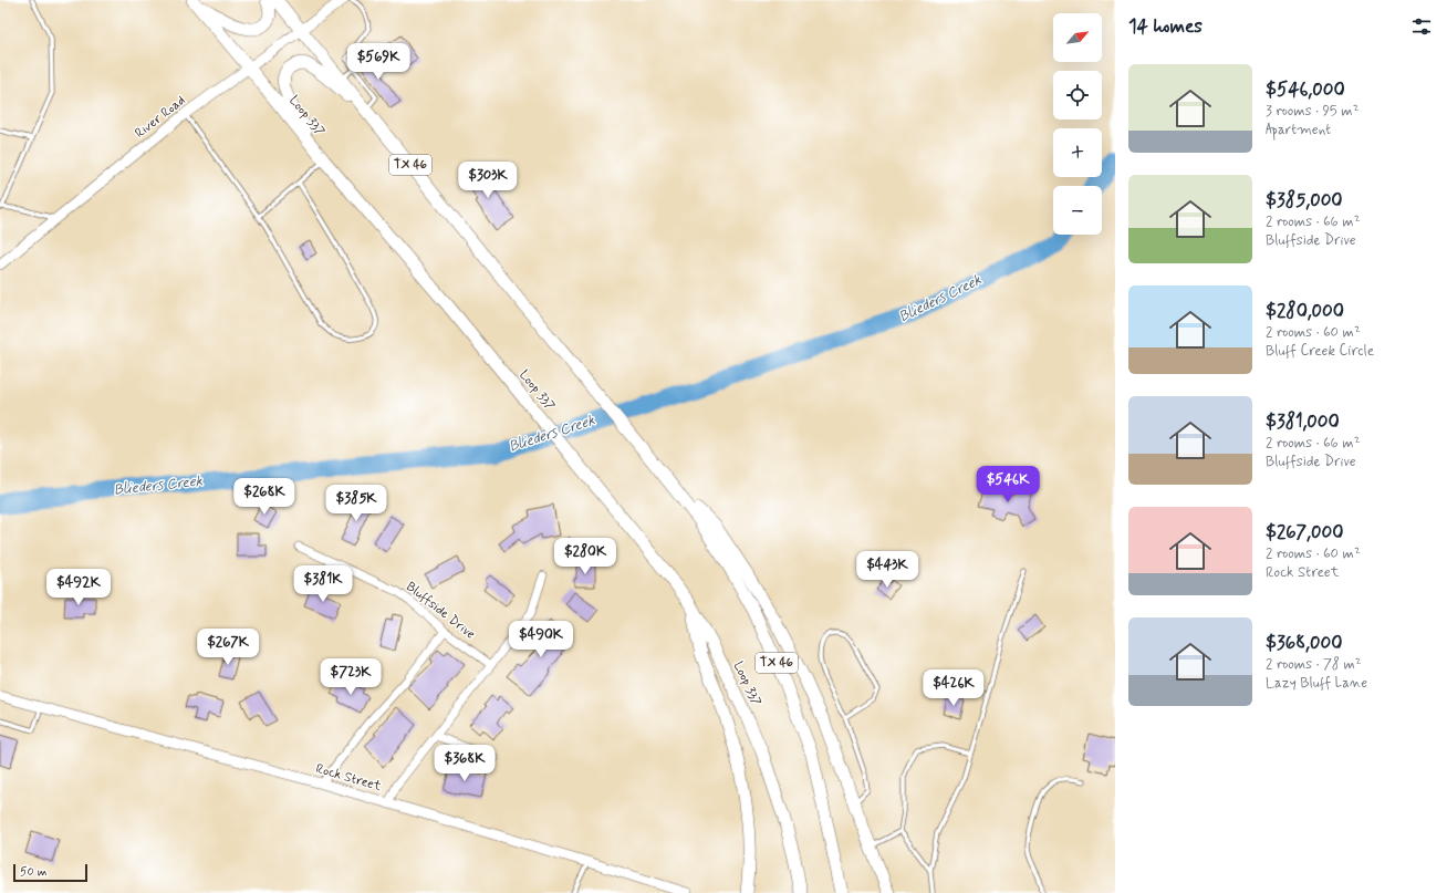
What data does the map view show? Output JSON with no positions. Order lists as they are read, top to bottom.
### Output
{
  "streets": {
    "main road": ["Loop 337", "TX 46"],
    "street": ["River Road", "Bluffside Drive", "Rock Street"]
  },
  "crossings": [
    ["Loop 337", "River Road"],
    ["River Road", "TX 46"]
  ],
  "water": ["Blieders Creek"],
  "scale_bar": "50 m",
  "north": "top right",
  "page": {
    "heading": "14 homes",
    "map_buttons": ["+", "−"],
    "price": [
      "$569K",
      "$303K",
      "$546K",
      "$268K",
      "$385K",
      "$280K",
      "$443K",
      "$381K",
      "$492K",
      "$490K",
      "$267K",
      "$723K",
      "$426K",
      "$368K"
    ],
    "list": [
      {
        "name": "$546,000",
        "note": "3 rooms · 95 m² · Apartment"
      },
      {
        "name": "$385,000",
        "note": "2 rooms · 66 m² · Bluffside Drive"
      },
      {
        "name": "$280,000",
        "note": "2 rooms · 60 m² · Bluff Creek Circle"
      },
      {
        "name": "$381,000",
        "note": "2 rooms · 66 m² · Bluffside Drive"
      },
      {
        "name": "$267,000",
        "note": "2 rooms · 60 m² · Rock Street"
      },
      {
        "name": "$368,000",
        "note": "2 rooms · 78 m² · Lazy Bluff Lane"
      }
    ],
    "scale": "50 m"
  }
}
